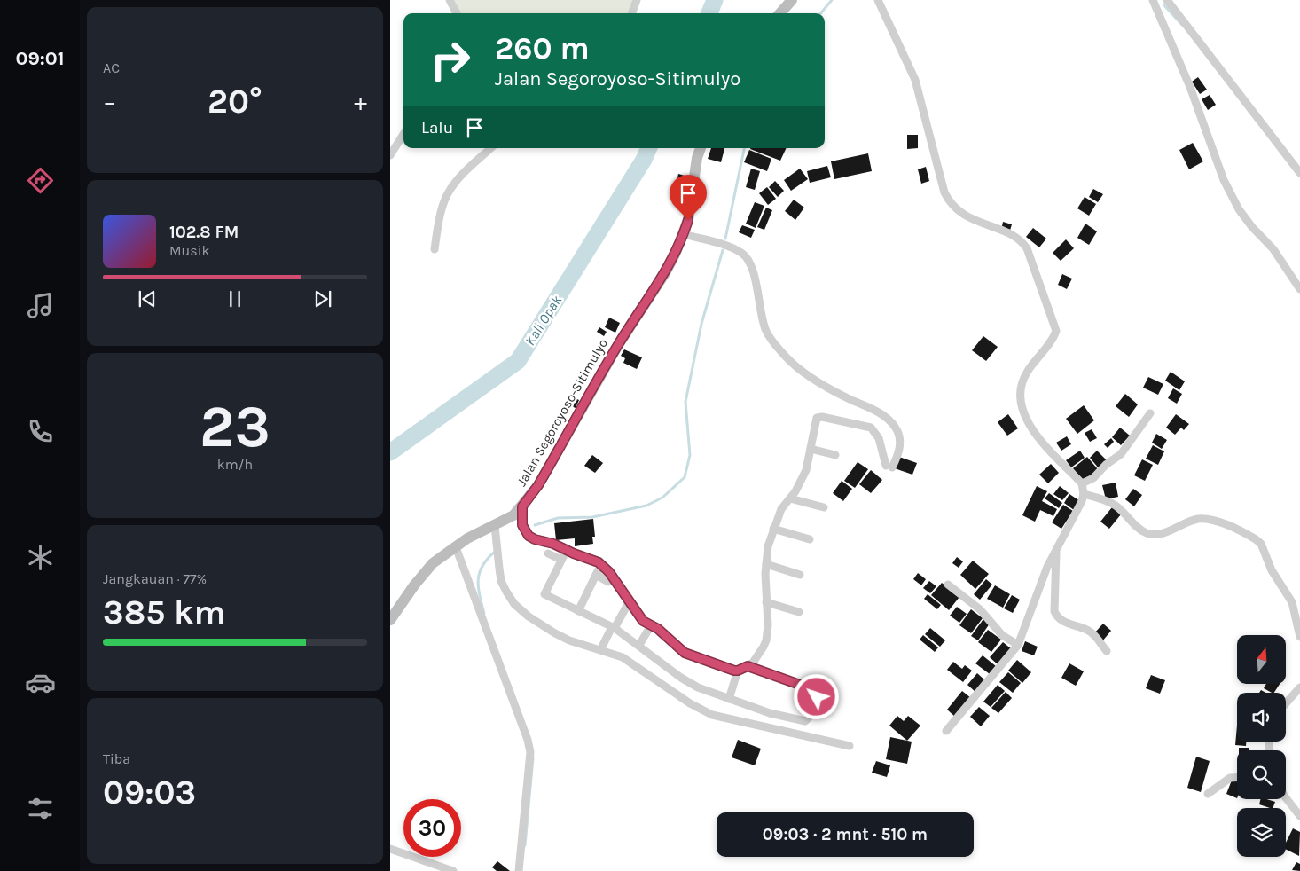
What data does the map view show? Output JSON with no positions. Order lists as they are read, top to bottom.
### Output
{
  "streets": {
    "main road": ["Jalan Segoroyoso-Sitimulyo"]
  },
  "water": ["Kali Opak"],
  "north": "top",
  "page": {
    "tabs": "09:01",
    "tile": [
      "AC",
      ["23", "km/h"],
      ["Jangkauan · 77%", "385 km"],
      ["Tiba", "09:03"]
    ],
    "turn": ["260 m", "Jalan Segoroyoso-Sitimulyo"],
    "heat": ["−", "20°", "+"],
    "then": "Lalu",
    "song": ["102.8 FM", "Musik"],
    "limit": "30",
    "trip": "09:03 · 2 mnt · 510 m"
  }
}
